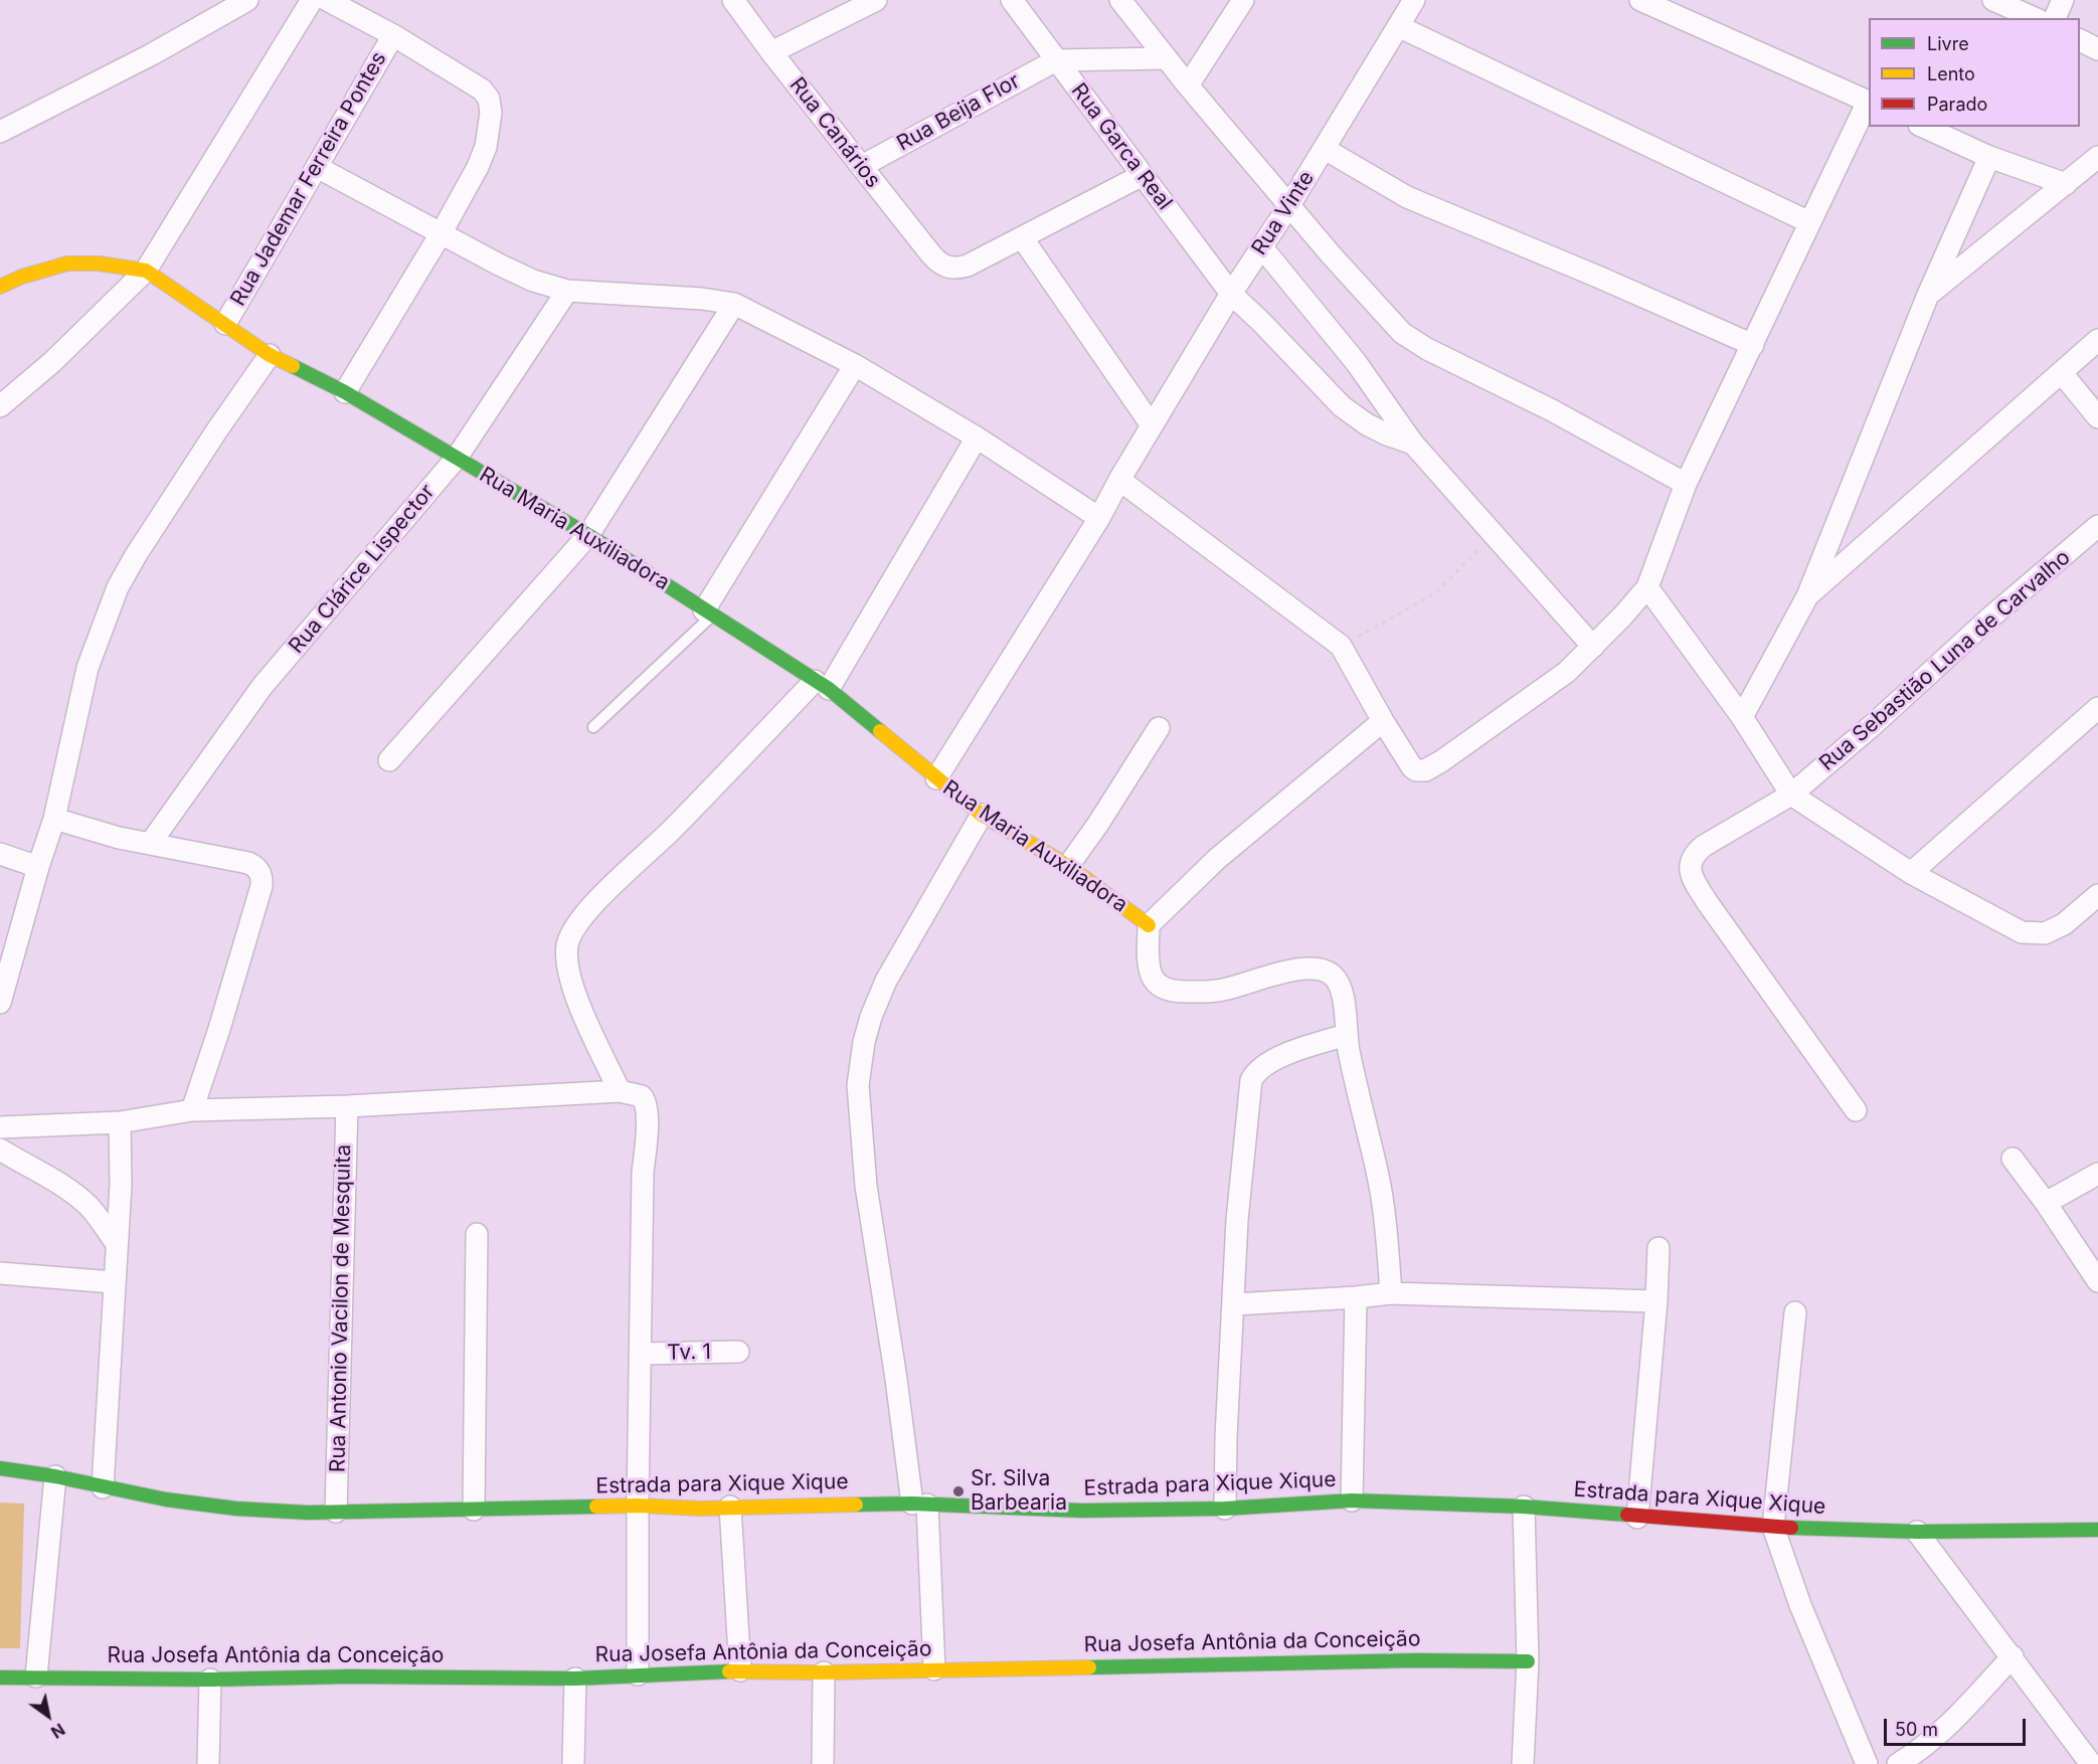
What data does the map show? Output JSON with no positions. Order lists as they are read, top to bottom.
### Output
{
  "streets": {
    "street": [
      "Rua Beija Flor",
      "Rua Canários",
      "Rua Garca Real",
      "Rua Jademar Ferreira Pontes",
      "Rua Vinte",
      "Rua Maria Auxiliadora",
      "Rua Clárice Lispector",
      "Rua Sebastião Luna de Carvalho",
      "Rua Antonio Vacilon de Mesquita",
      "Tv. 1",
      "Estrada para Xique Xique",
      "Rua Josefa Antônia da Conceição"
    ]
  },
  "crossings": [
    ["Rua Beija Flor", "Rua Canários"],
    ["Rua Beija Flor", "Rua Garca Real"],
    ["Rua Garca Real", "Rua Vinte"],
    ["Rua Jademar Ferreira Pontes", "Rua Maria Auxiliadora"],
    ["Rua Vinte", "Rua Maria Auxiliadora"],
    ["Rua Maria Auxiliadora", "Rua Clárice Lispector"],
    ["Rua Antonio Vacilon de Mesquita", "Estrada para Xique Xique"]
  ],
  "places": ["Sr. Silva Barbearia"],
  "legend": ["Livre", "Lento", "Parado"],
  "scale_bar": "50 m",
  "north": "bottom right"
}
